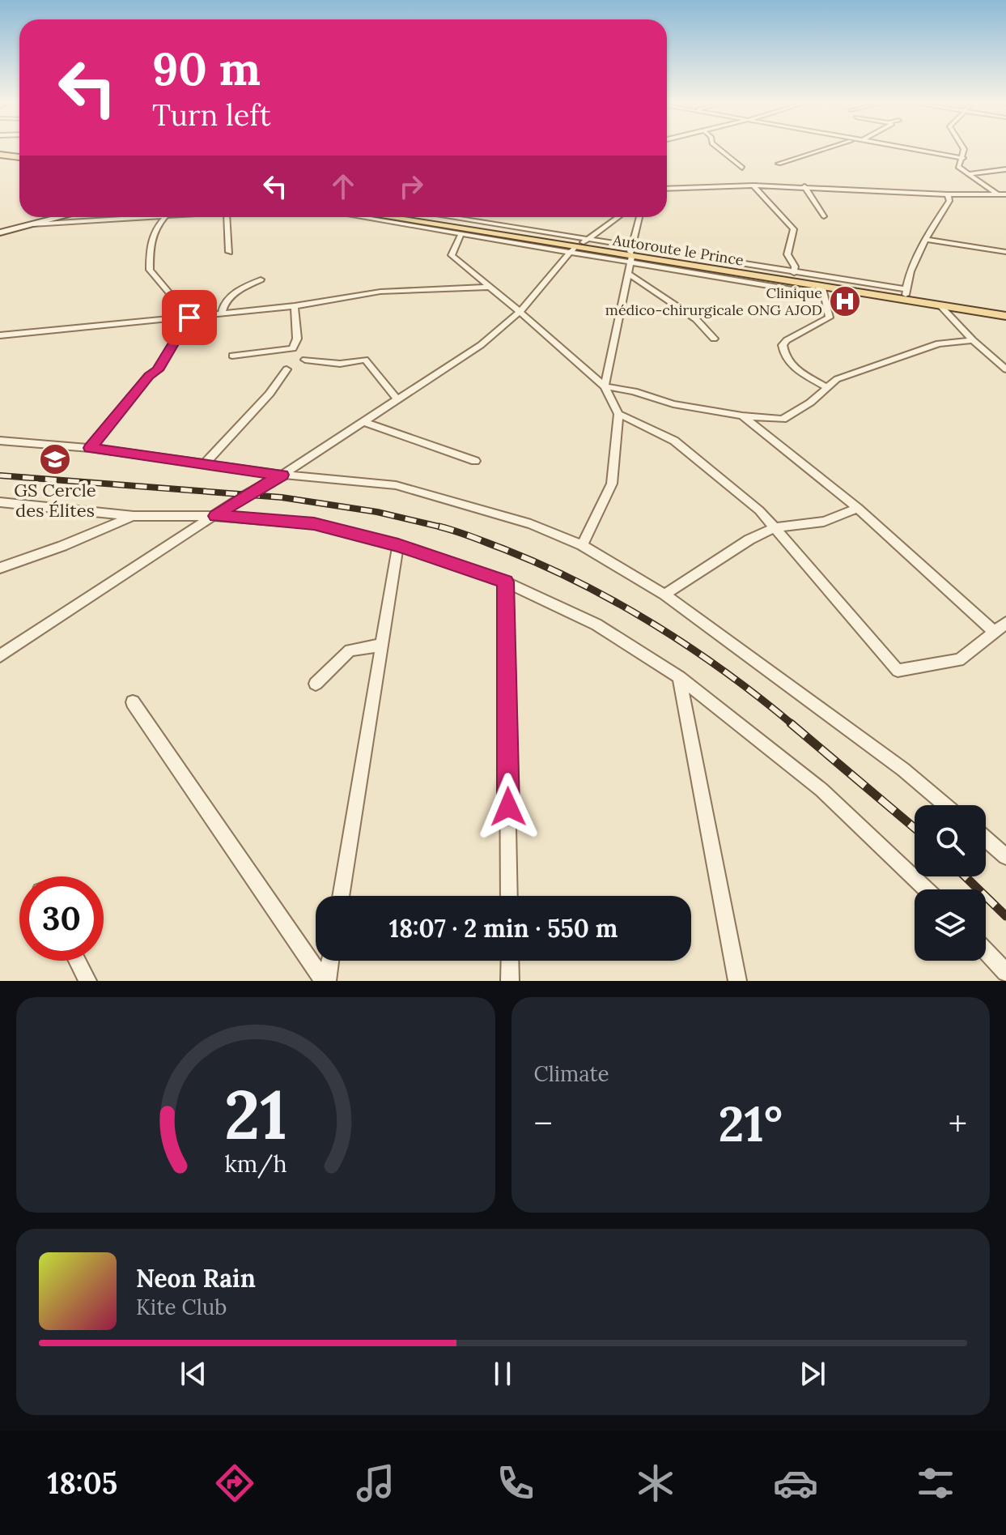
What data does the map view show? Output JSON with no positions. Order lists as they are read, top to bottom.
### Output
{
  "streets": {
    "main road": ["Autoroute le Prince"]
  },
  "places": {
    "hospital": ["Clinique médico-chirurgicale ONG AJOD"],
    "school or university": ["GS Cercle des Élites"]
  },
  "page": {
    "turn": ["90 m", "Turn left"],
    "limit": "30",
    "trip": "18:07 · 2 min · 550 m",
    "tile": "Climate",
    "heat": ["−", "21°", "+"],
    "song": ["Neon Rain", "Kite Club"],
    "tabs": "18:05",
    "gauge": ["21", "km/h"]
  }
}
